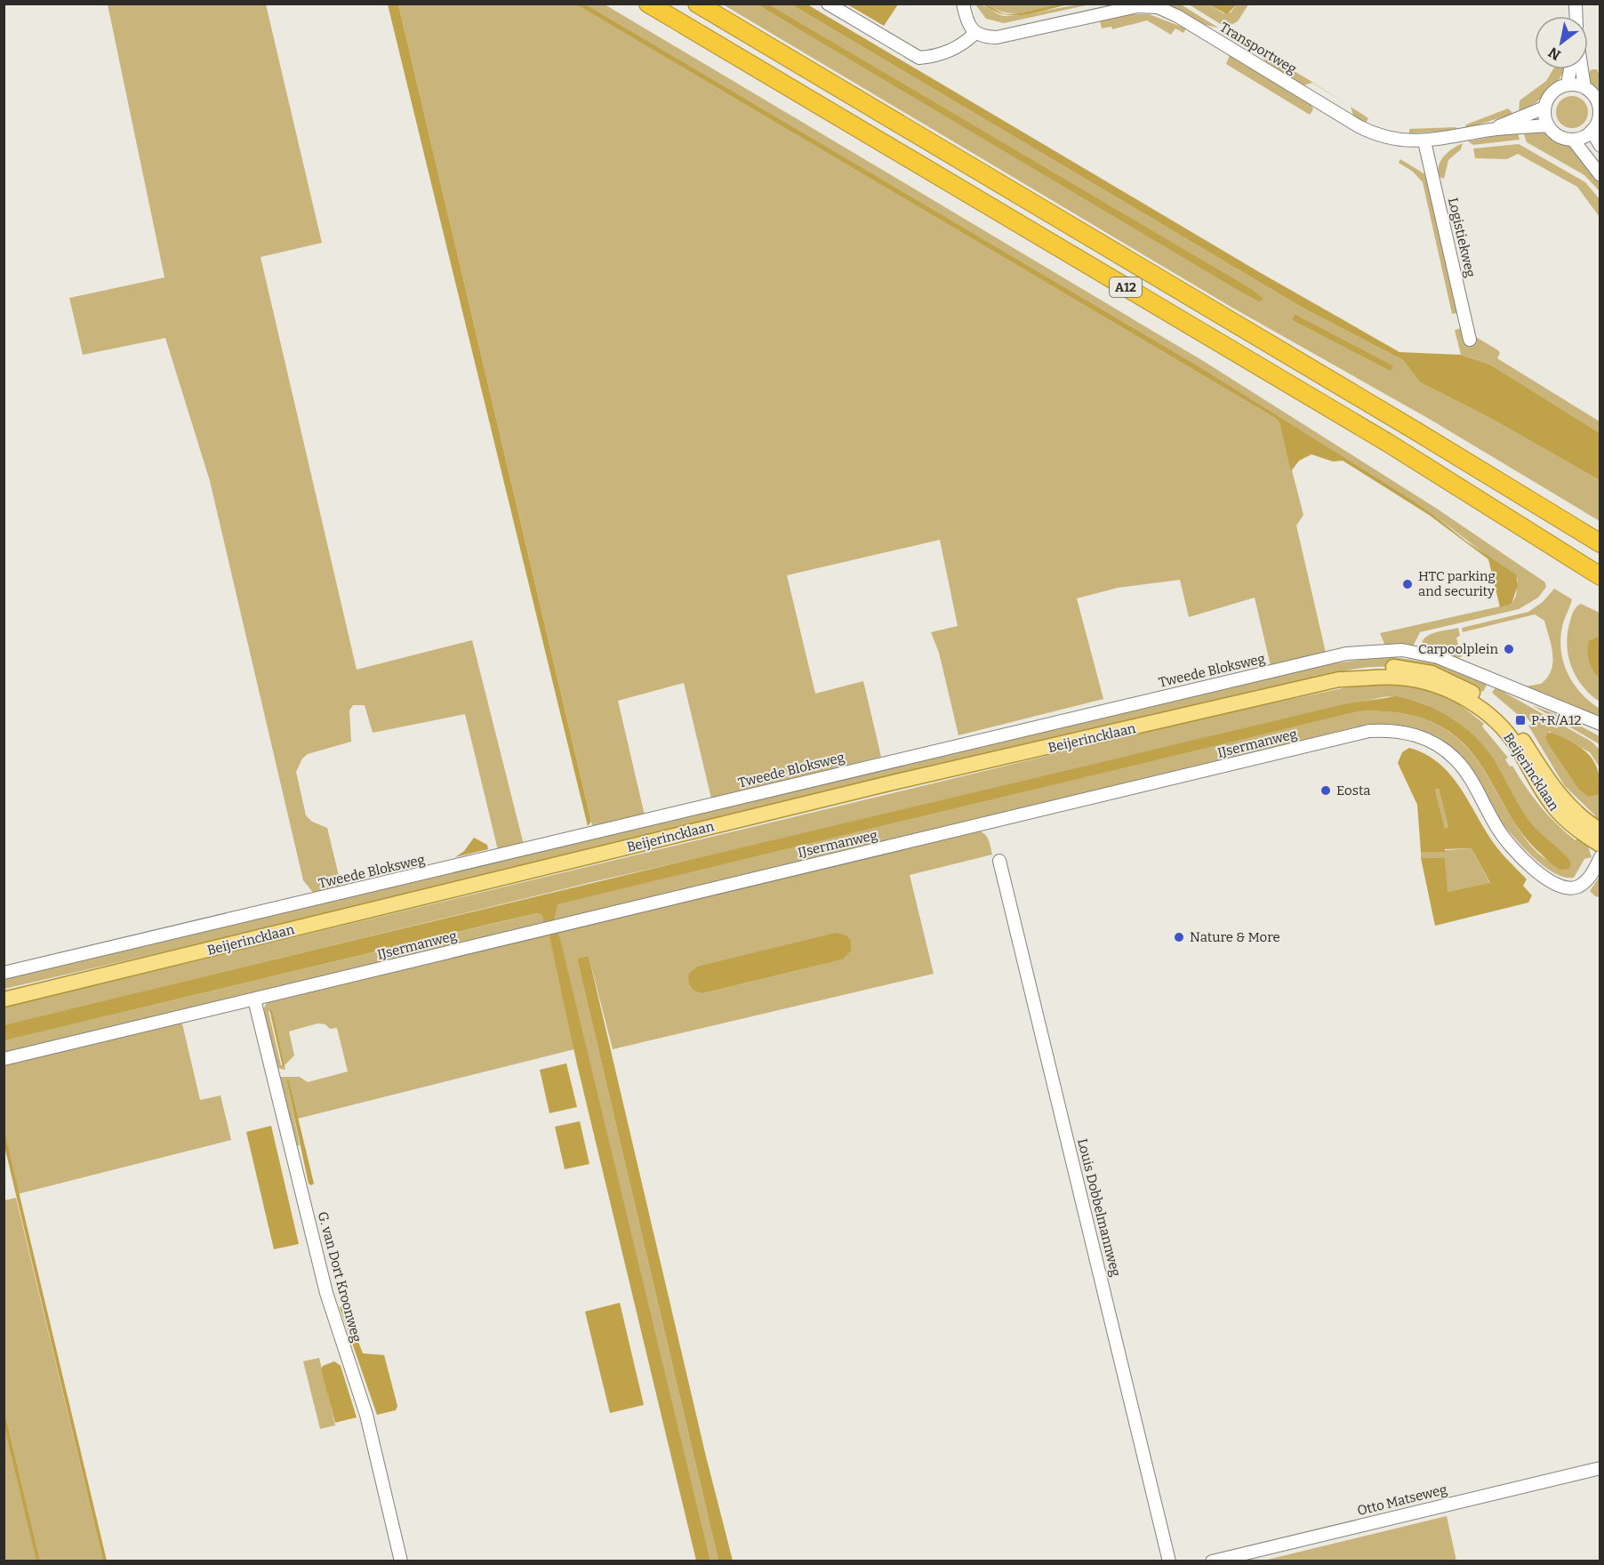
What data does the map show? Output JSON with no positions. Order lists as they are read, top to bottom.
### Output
{
  "streets": {
    "highway": ["A12"],
    "main road": ["Beijerincklaan"],
    "street": [
      "Transportweg",
      "Logistiekweg",
      "Tweede Bloksweg",
      "IJsermanweg",
      "Louis Dobbelmannweg",
      "G. van Dort Kroonweg",
      "Otto Matseweg"
    ]
  },
  "crossings": [
    ["Transportweg", "Logistiekweg"],
    ["IJsermanweg", "G. van Dort Kroonweg"]
  ],
  "places": {
    "other": [
      "HTC parking and security",
      "Carpoolplein",
      "Eosta",
      "Nature & More"
    ],
    "transit": ["P+R/A12"]
  },
  "north": "bottom left"
}
